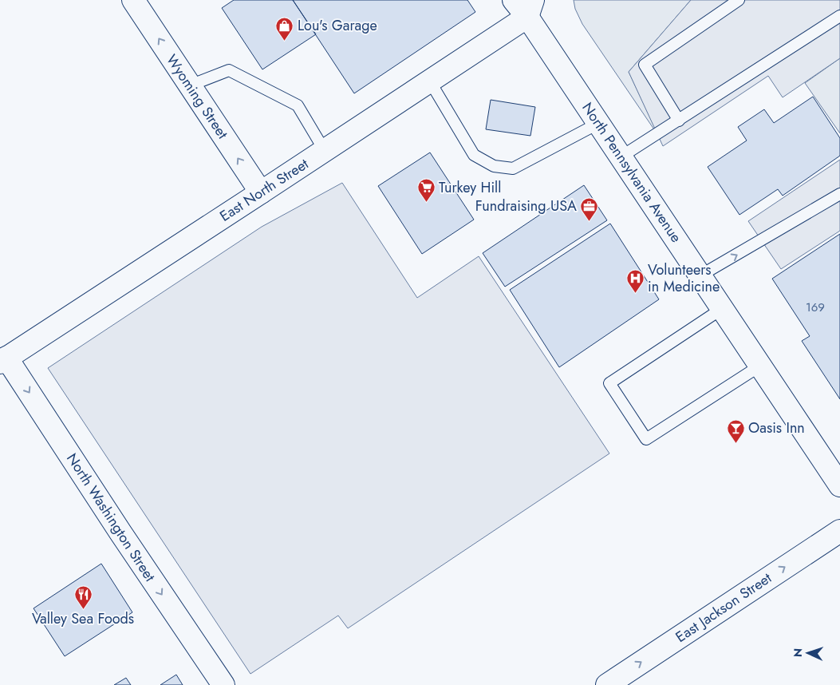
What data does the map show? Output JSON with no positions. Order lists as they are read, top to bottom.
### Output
{
  "streets": {
    "main road": [
      "Wyoming Street",
      "North Pennsylvania Avenue",
      "East North Street",
      "North Washington Street",
      "East Jackson Street"
    ]
  },
  "crossings": [
    ["Wyoming Street", "East North Street"],
    ["North Pennsylvania Avenue", "East North Street"],
    ["East North Street", "North Washington Street"]
  ],
  "one_way": ["Wyoming Street", "North Washington Street", "East Jackson Street"],
  "places": {
    "shop": ["Lou's Garage"],
    "supermarket": ["Turkey Hill"],
    "office": ["Fundraising USA"],
    "hospital": ["Volunteers in Medicine"],
    "bar": ["Oasis Inn"],
    "restaurant": ["Valley Sea Foods"]
  },
  "house_numbers": ["169"],
  "north": "left"
}
